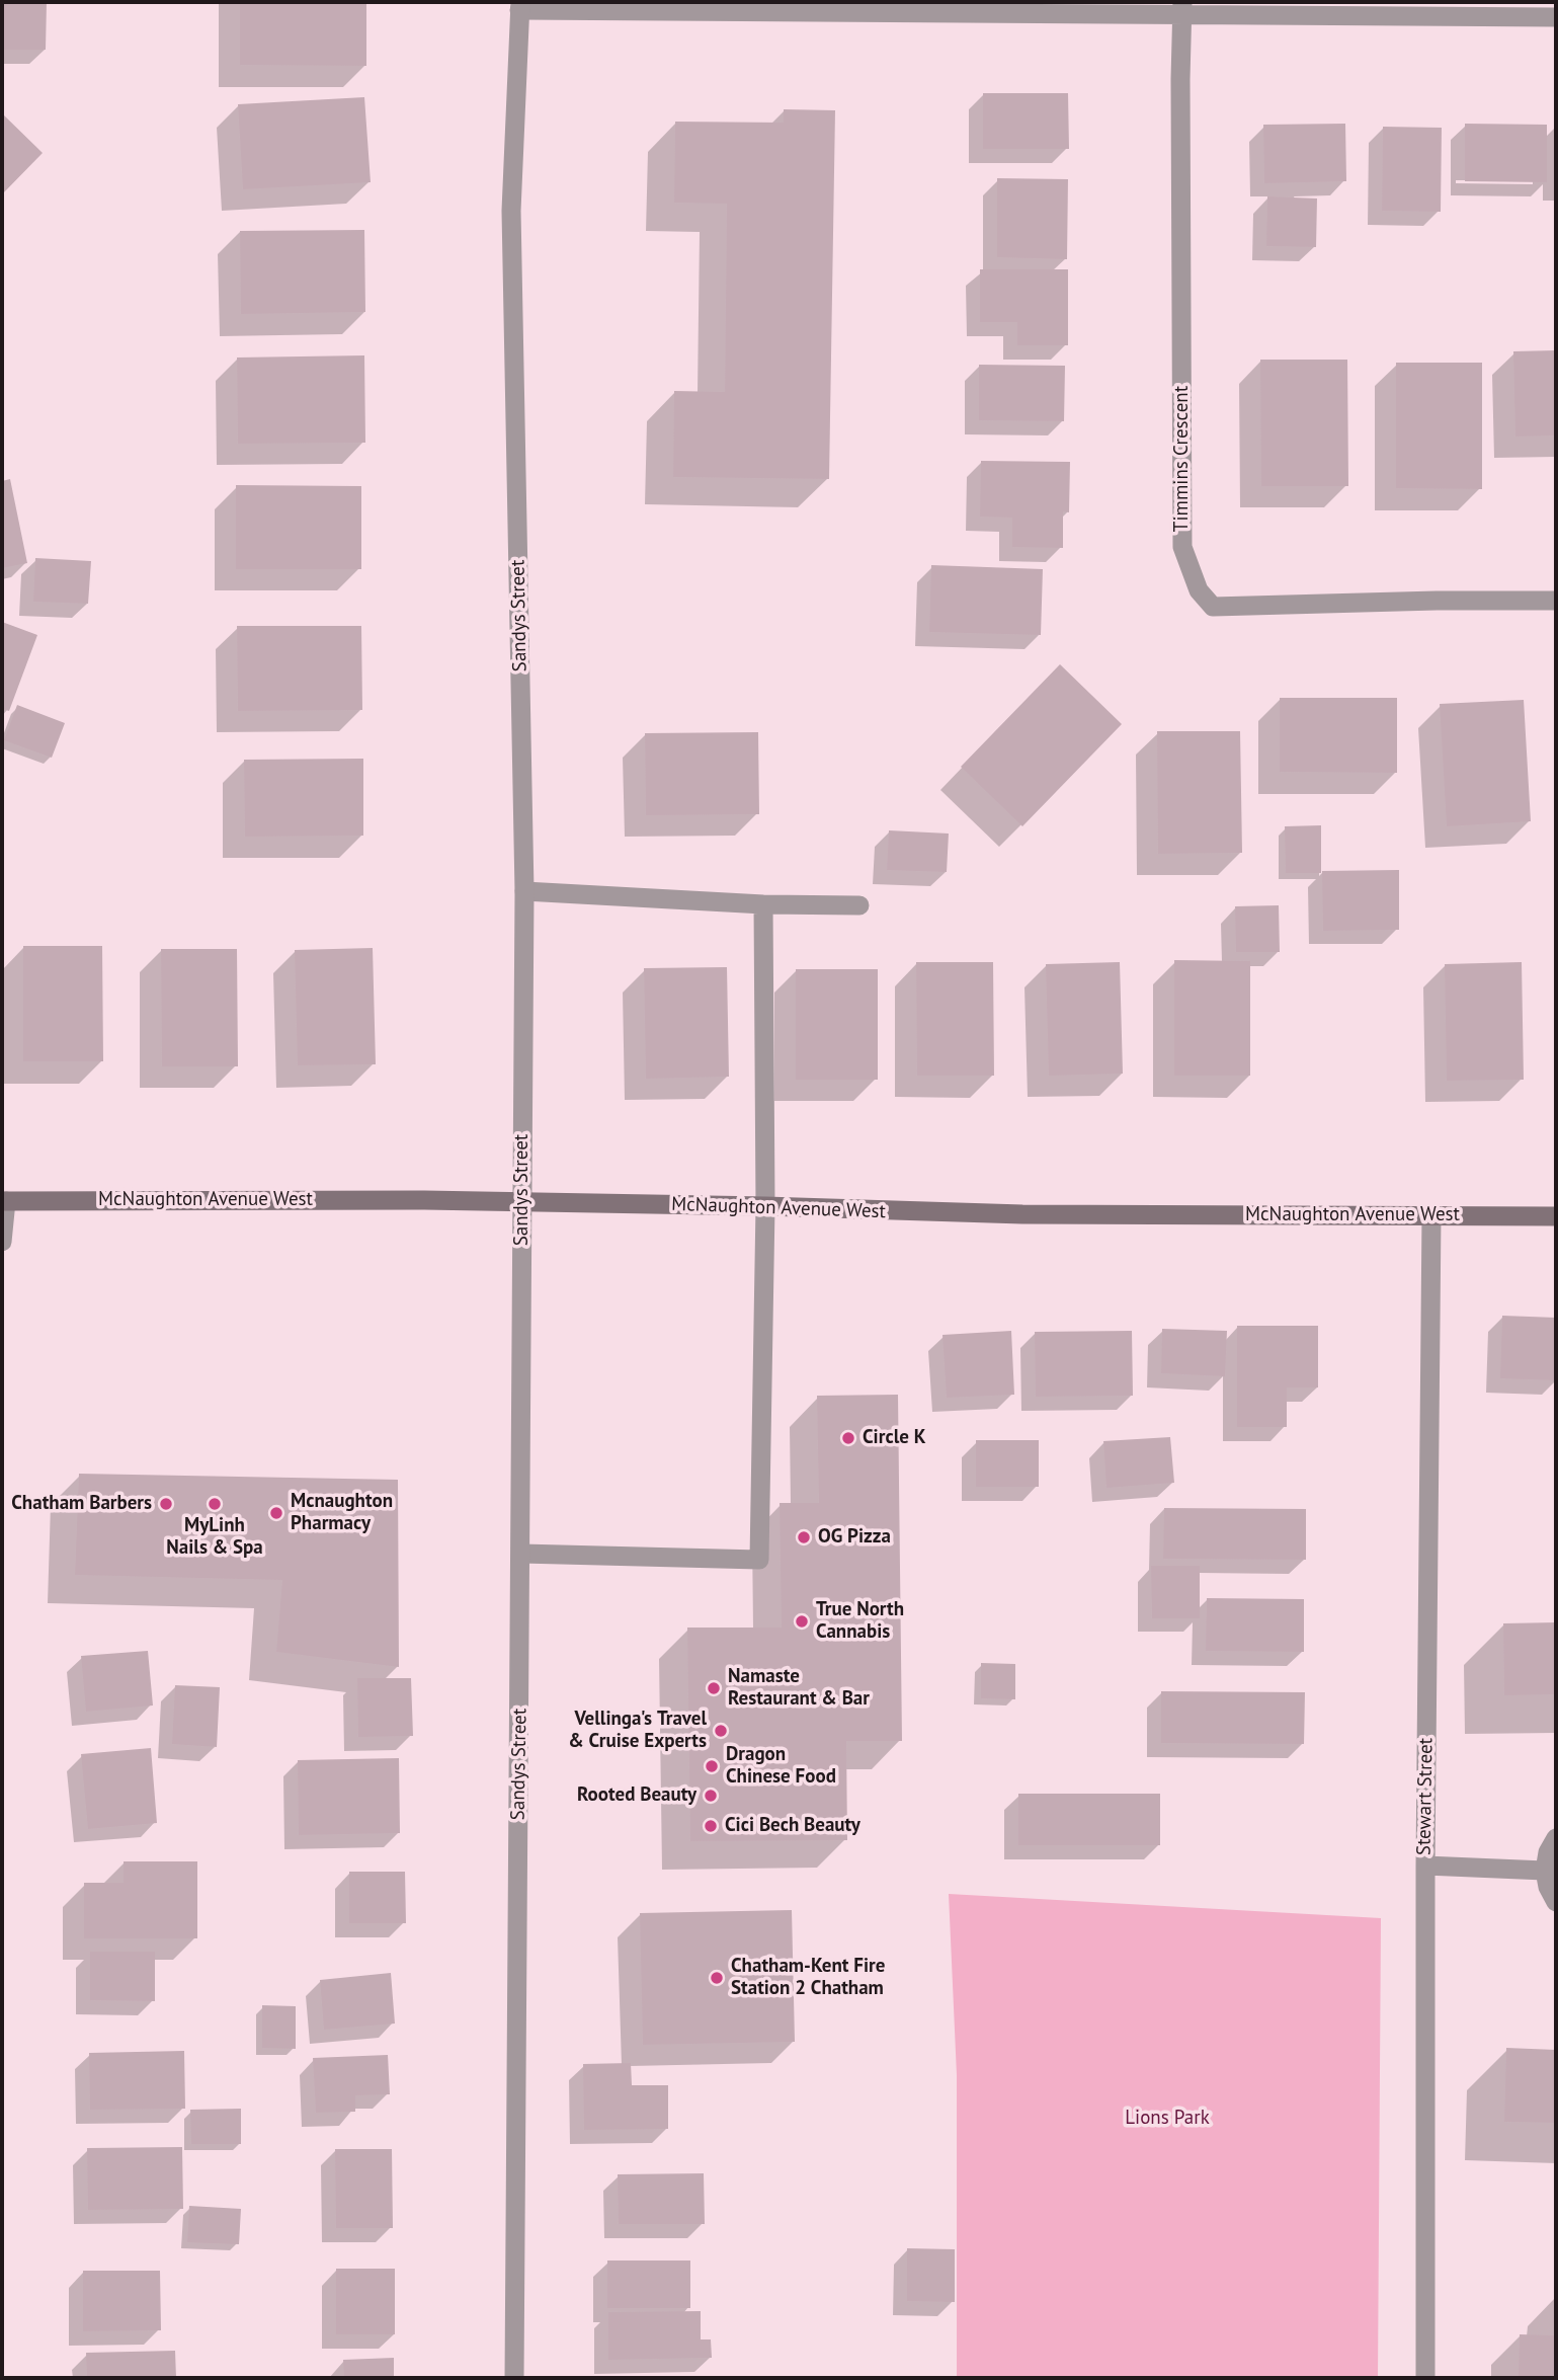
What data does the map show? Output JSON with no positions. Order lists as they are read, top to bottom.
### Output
{
  "streets": {
    "main road": ["McNaughton Avenue West"],
    "street": ["Timmins Crescent", "Sandys Street", "Stewart Street"]
  },
  "crossings": [
    ["Sandys Street", "McNaughton Avenue West"],
    ["McNaughton Avenue West", "Stewart Street"]
  ],
  "parks": ["Lions Park"],
  "places": [
    "Circle K",
    "Chatham Barbers",
    "MyLinh Nails & Spa",
    "Mcnaughton Pharmacy",
    "OG Pizza",
    "True North Cannabis",
    "Namaste Restaurant & Bar",
    "Vellinga's Travel & Cruise Experts",
    "Dragon Chinese Food",
    "Rooted Beauty",
    "Cici Bech Beauty",
    "Chatham-Kent Fire Station 2 Chatham"
  ]
}
